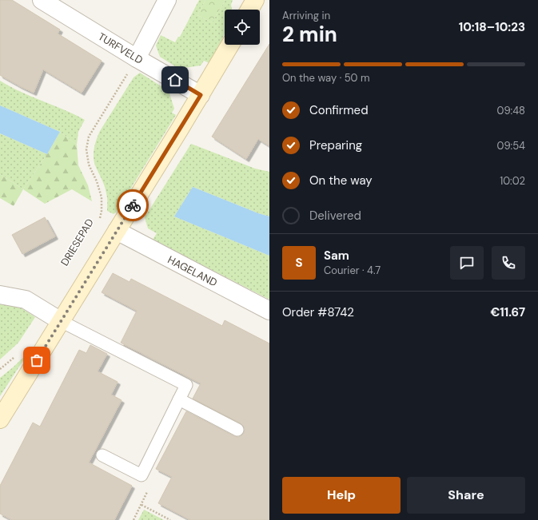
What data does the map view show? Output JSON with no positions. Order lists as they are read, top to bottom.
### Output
{
  "streets": {
    "street": ["TURFVELD", "HAGELAND"],
    "path": ["DRIESEPAD"]
  },
  "crossings": [
    ["TURFVELD", "DRIESEPAD"]
  ],
  "page": {
    "heading": ["2 min", "Arriving in", "10:18–10:23"],
    "panel": [
      "Sam",
      "Courier · 4.7",
      "Order #8742",
      "€11.67"
    ],
    "bar": "On the way · 50 m",
    "list": [
      ["Confirmed", "09:48"],
      ["Preparing", "09:54"],
      ["On the way", "10:02"],
      "Delivered"
    ],
    "round": "S",
    "buttons": ["Help", "Share"]
  }
}
